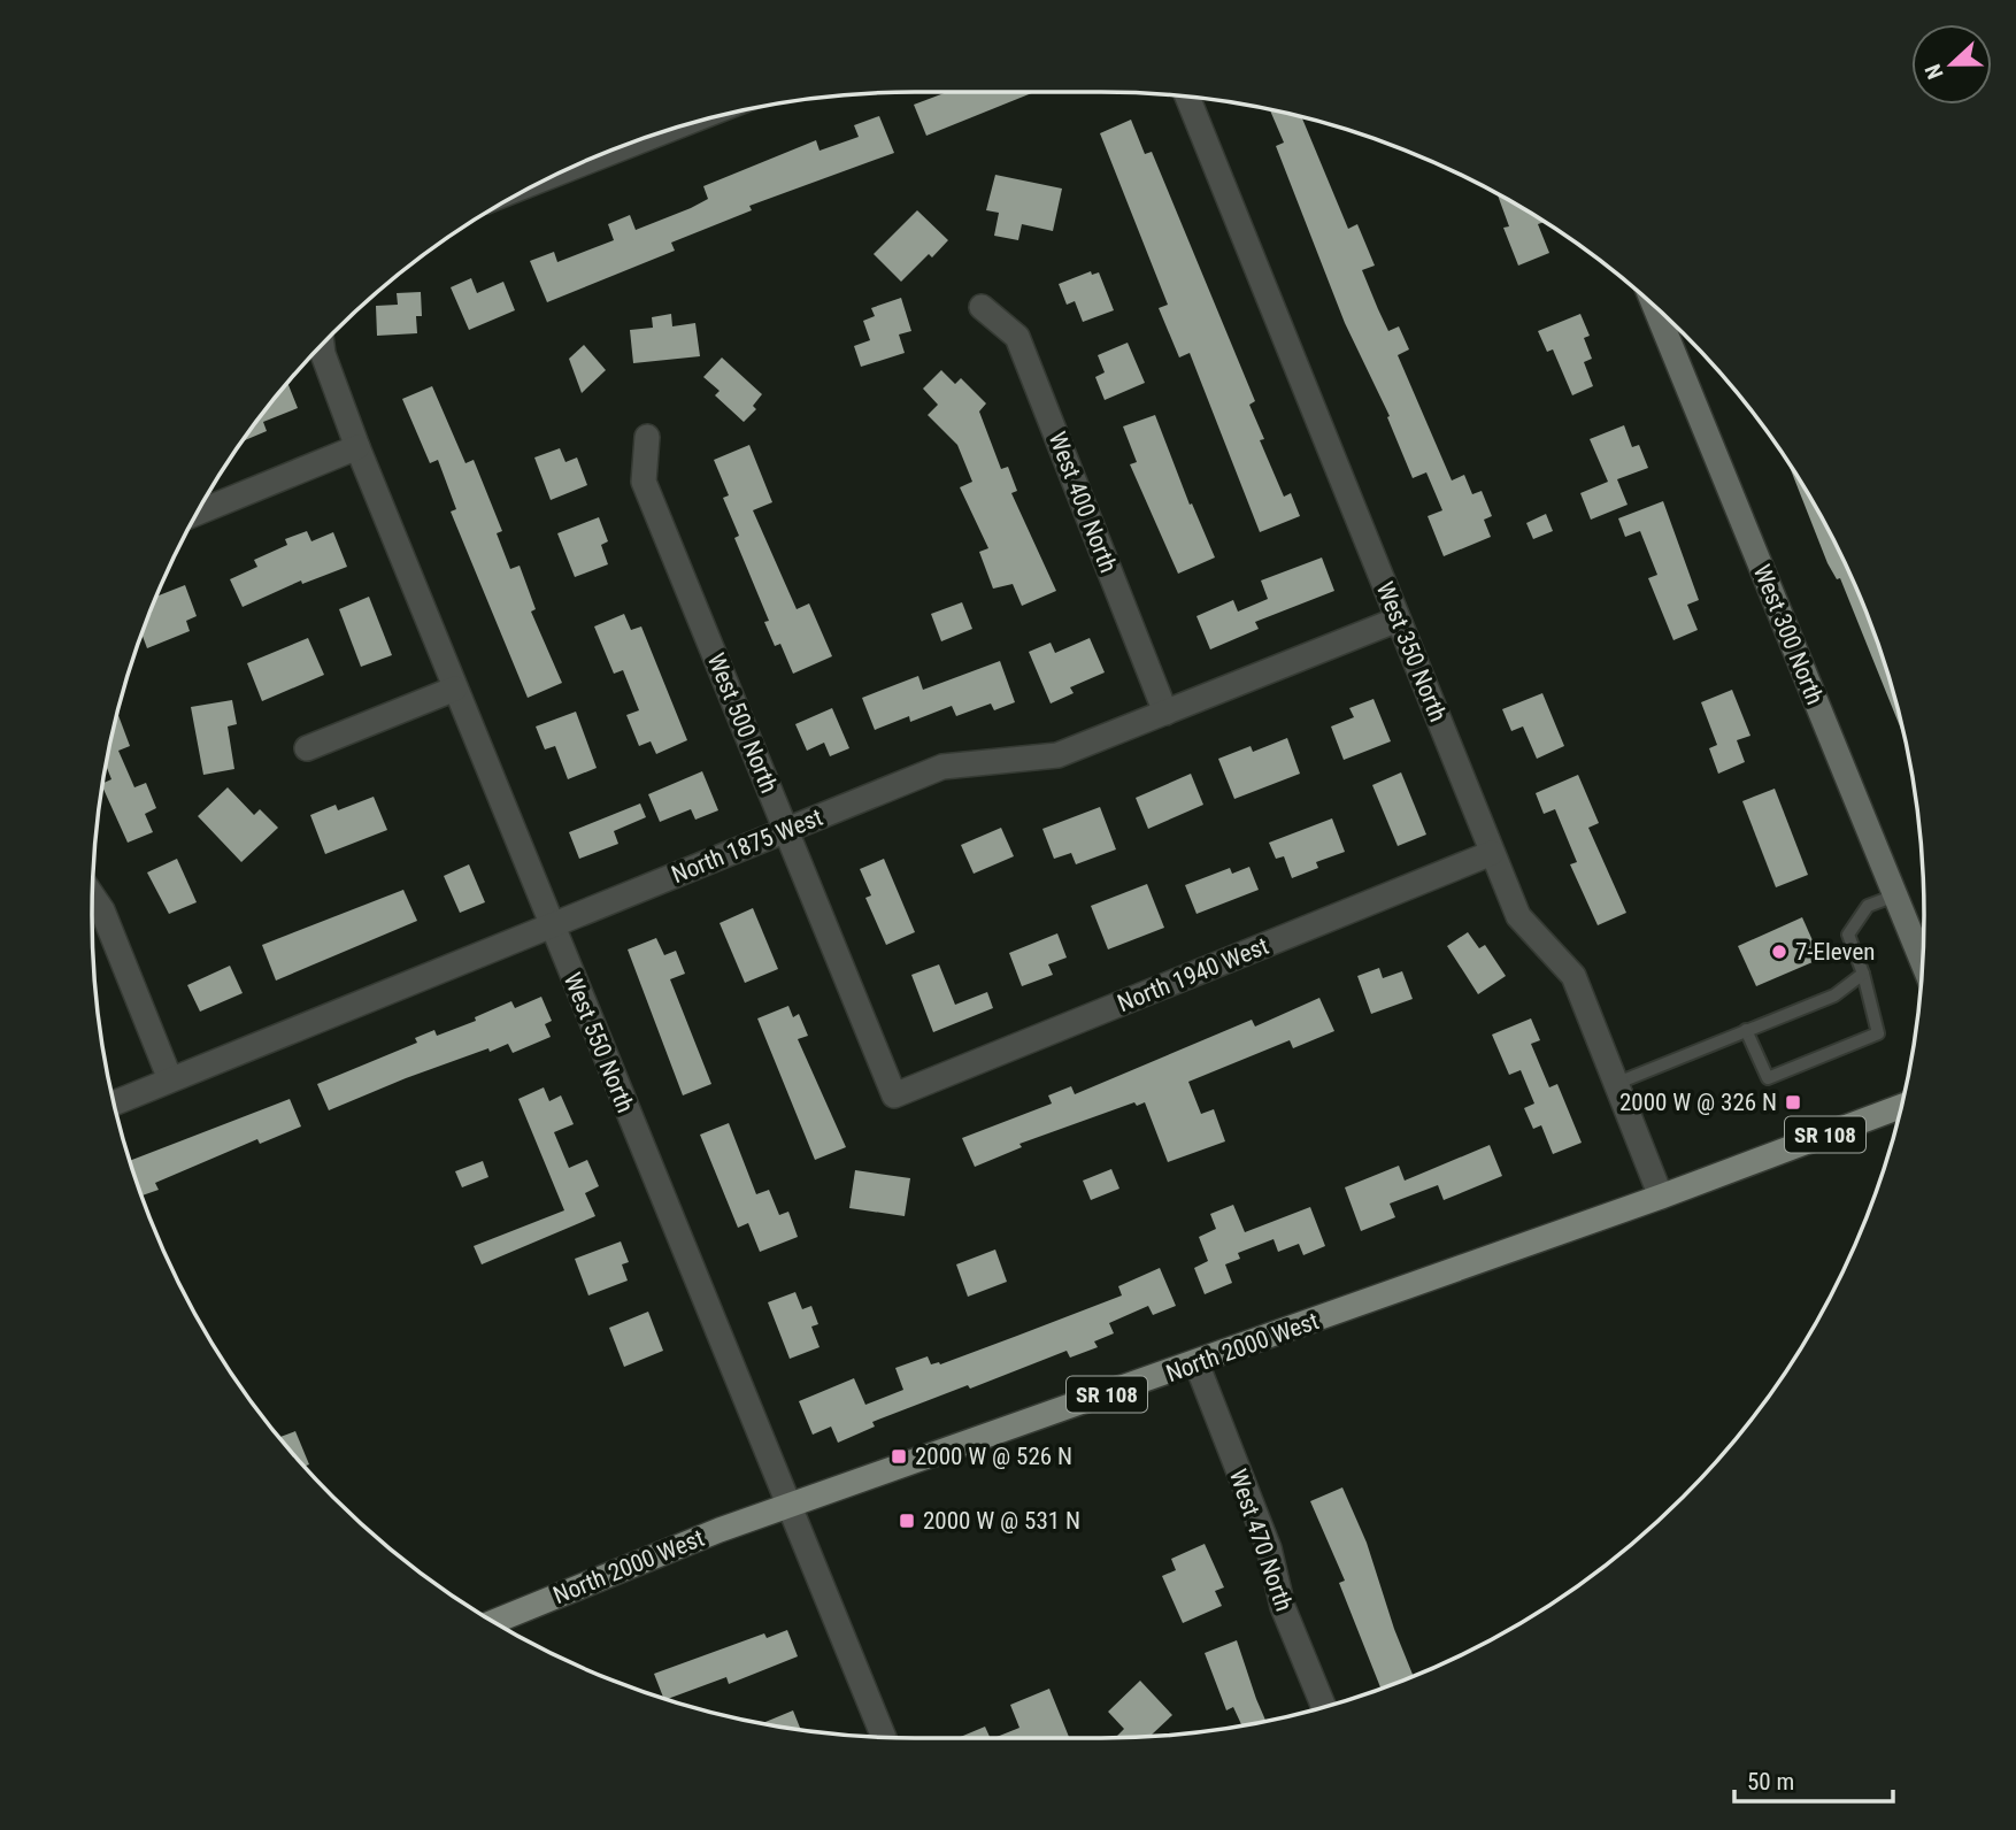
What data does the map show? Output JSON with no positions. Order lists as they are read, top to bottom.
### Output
{
  "streets": {
    "main road": ["West 300 North", "SR 108", "North 2000 West"],
    "street": [
      "West 400 North",
      "West 350 North",
      "West 500 North",
      "North 1875 West",
      "North 1940 West",
      "West 550 North",
      "West 470 North"
    ]
  },
  "crossings": [
    ["West 400 North", "North 1875 West"],
    ["West 350 North", "North 1875 West"],
    ["West 350 North", "North 1940 West"],
    ["West 350 North", "North 2000 West"],
    ["West 500 North", "North 1875 West"],
    ["West 500 North", "North 1940 West"],
    ["North 1875 West", "West 550 North"],
    ["West 550 North", "North 2000 West"],
    ["North 2000 West", "West 470 North"]
  ],
  "places": {
    "other": ["7-Eleven"],
    "transit": ["2000 W @ 326 N", "2000 W @ 526 N", "2000 W @ 531 N"]
  },
  "scale_bar": "50 m",
  "north": "left"
}
